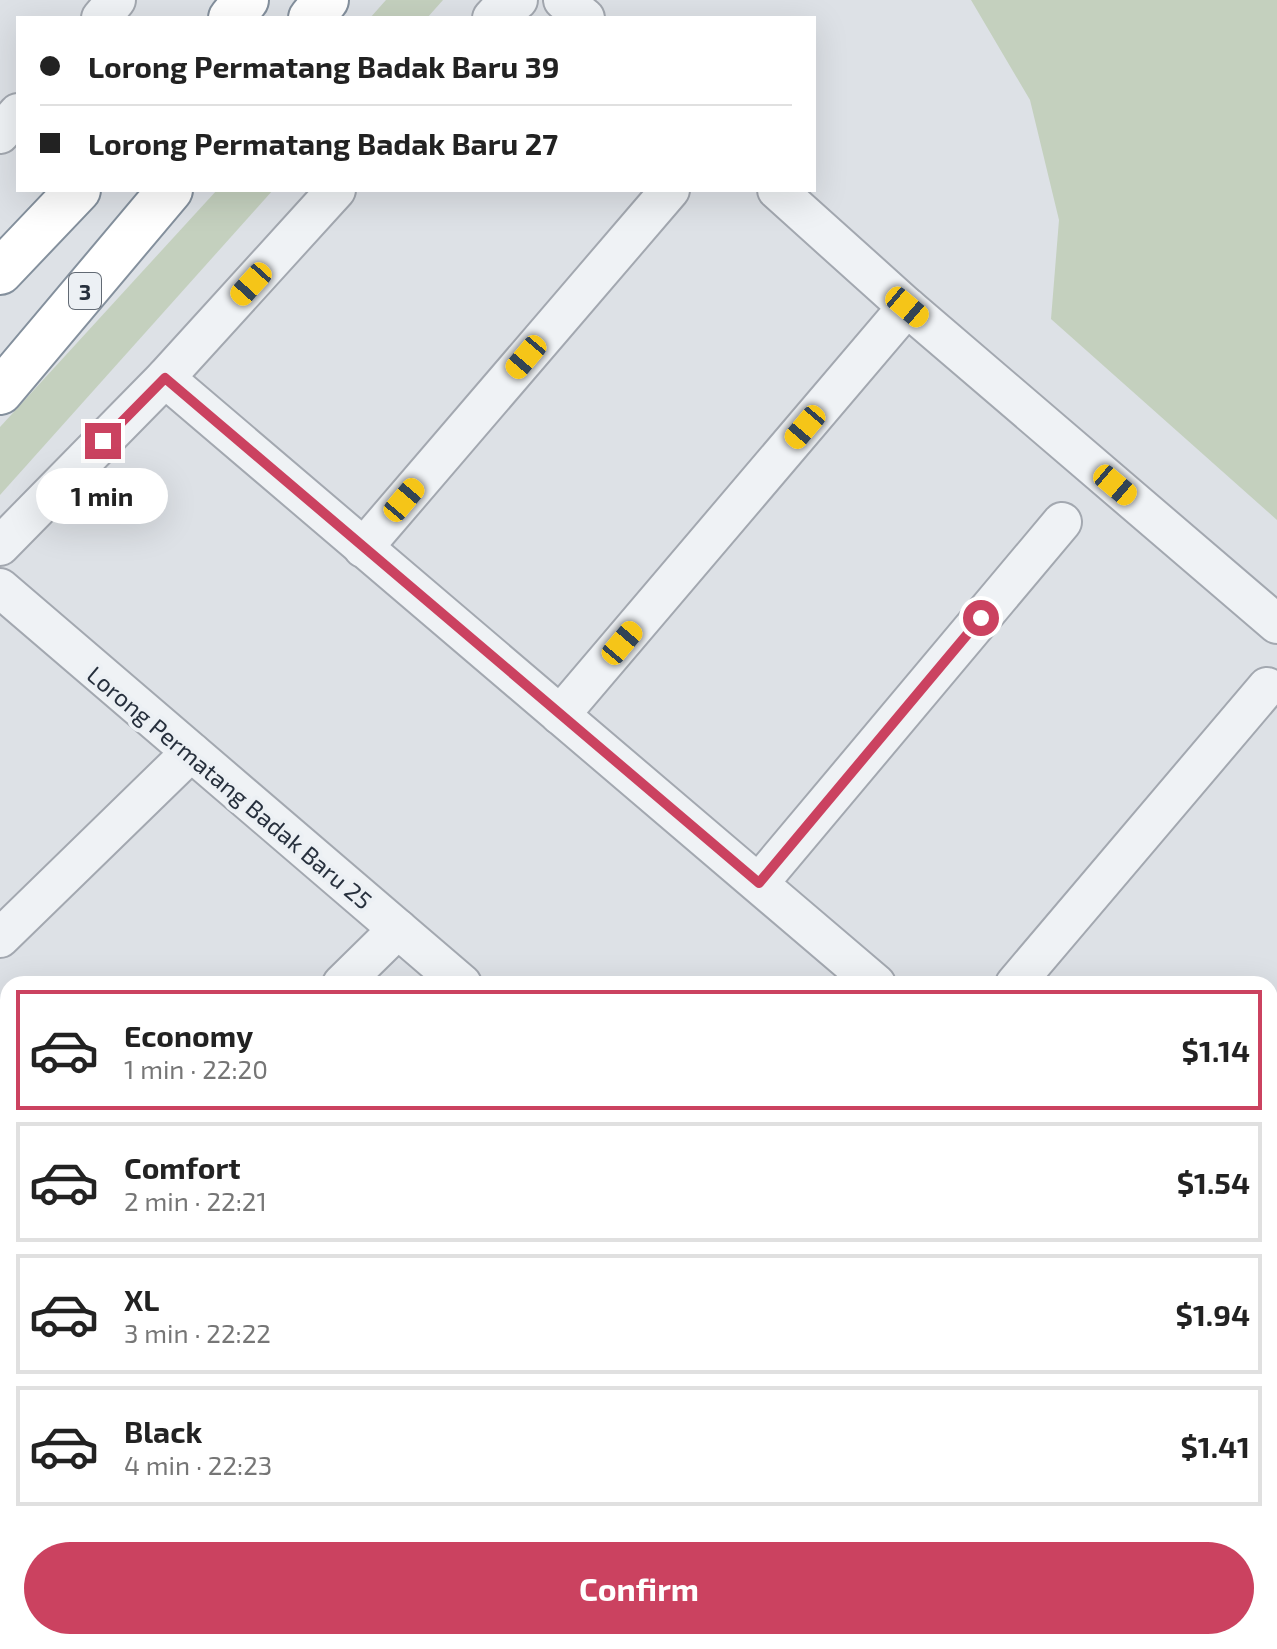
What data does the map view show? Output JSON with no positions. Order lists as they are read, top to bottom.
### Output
{
  "streets": {
    "highway": ["3"],
    "street": ["Lorong Permatang Badak Baru 25"]
  },
  "page": {
    "banner": ["Lorong Permatang Badak Baru 39", "Lorong Permatang Badak Baru 27"],
    "bubble": "1 min",
    "list": [
      {
        "name": "Economy",
        "note": "1 min · 22:20",
        "value": "$1.14"
      },
      {
        "name": "Comfort",
        "note": "2 min · 22:21",
        "value": "$1.54"
      },
      {
        "name": "XL",
        "note": "3 min · 22:22",
        "value": "$1.94"
      },
      {
        "name": "Black",
        "note": "4 min · 22:23",
        "value": "$1.41"
      }
    ],
    "buttons": "Confirm"
  }
}
